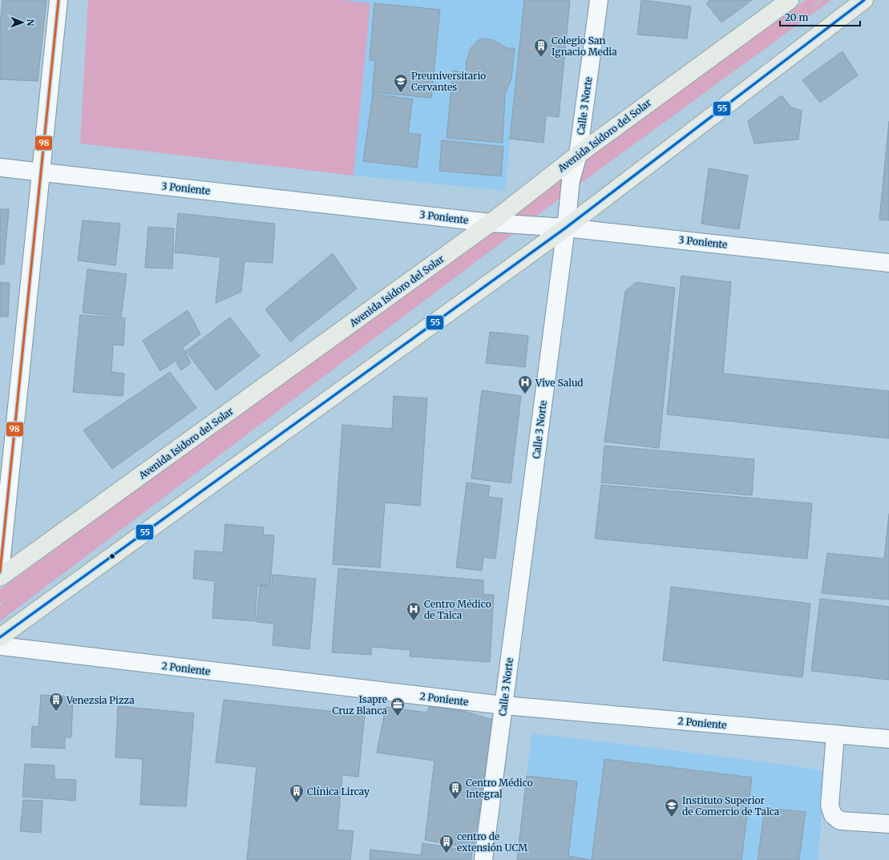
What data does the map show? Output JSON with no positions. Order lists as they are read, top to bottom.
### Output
{
  "streets": {
    "main road": ["Avenida Isidoro del Solar"],
    "street": ["Calle 3 Norte", "3 Poniente", "2 Poniente"]
  },
  "crossings": [
    ["Calle 3 Norte", "Avenida Isidoro del Solar"],
    ["Calle 3 Norte", "3 Poniente"],
    ["Calle 3 Norte", "2 Poniente"],
    ["Avenida Isidoro del Solar", "3 Poniente"]
  ],
  "places": {
    "building": [
      "Colegio San Ignacio Media",
      "Venezsia Pizza",
      "Centro Médico Integral",
      "Clínica Lircay",
      "centro de extensión UCM"
    ],
    "school or university": ["Preuniversitario Cervantes", "Instituto Superior de Comercio de Talca"],
    "hospital": ["Vive Salud", "Centro Médico de Talca"],
    "office": ["Isapre Cruz Blanca"]
  },
  "lines": ["transit line 98", "transit line 55"],
  "scale_bar": "20 m",
  "north": "right"
}
